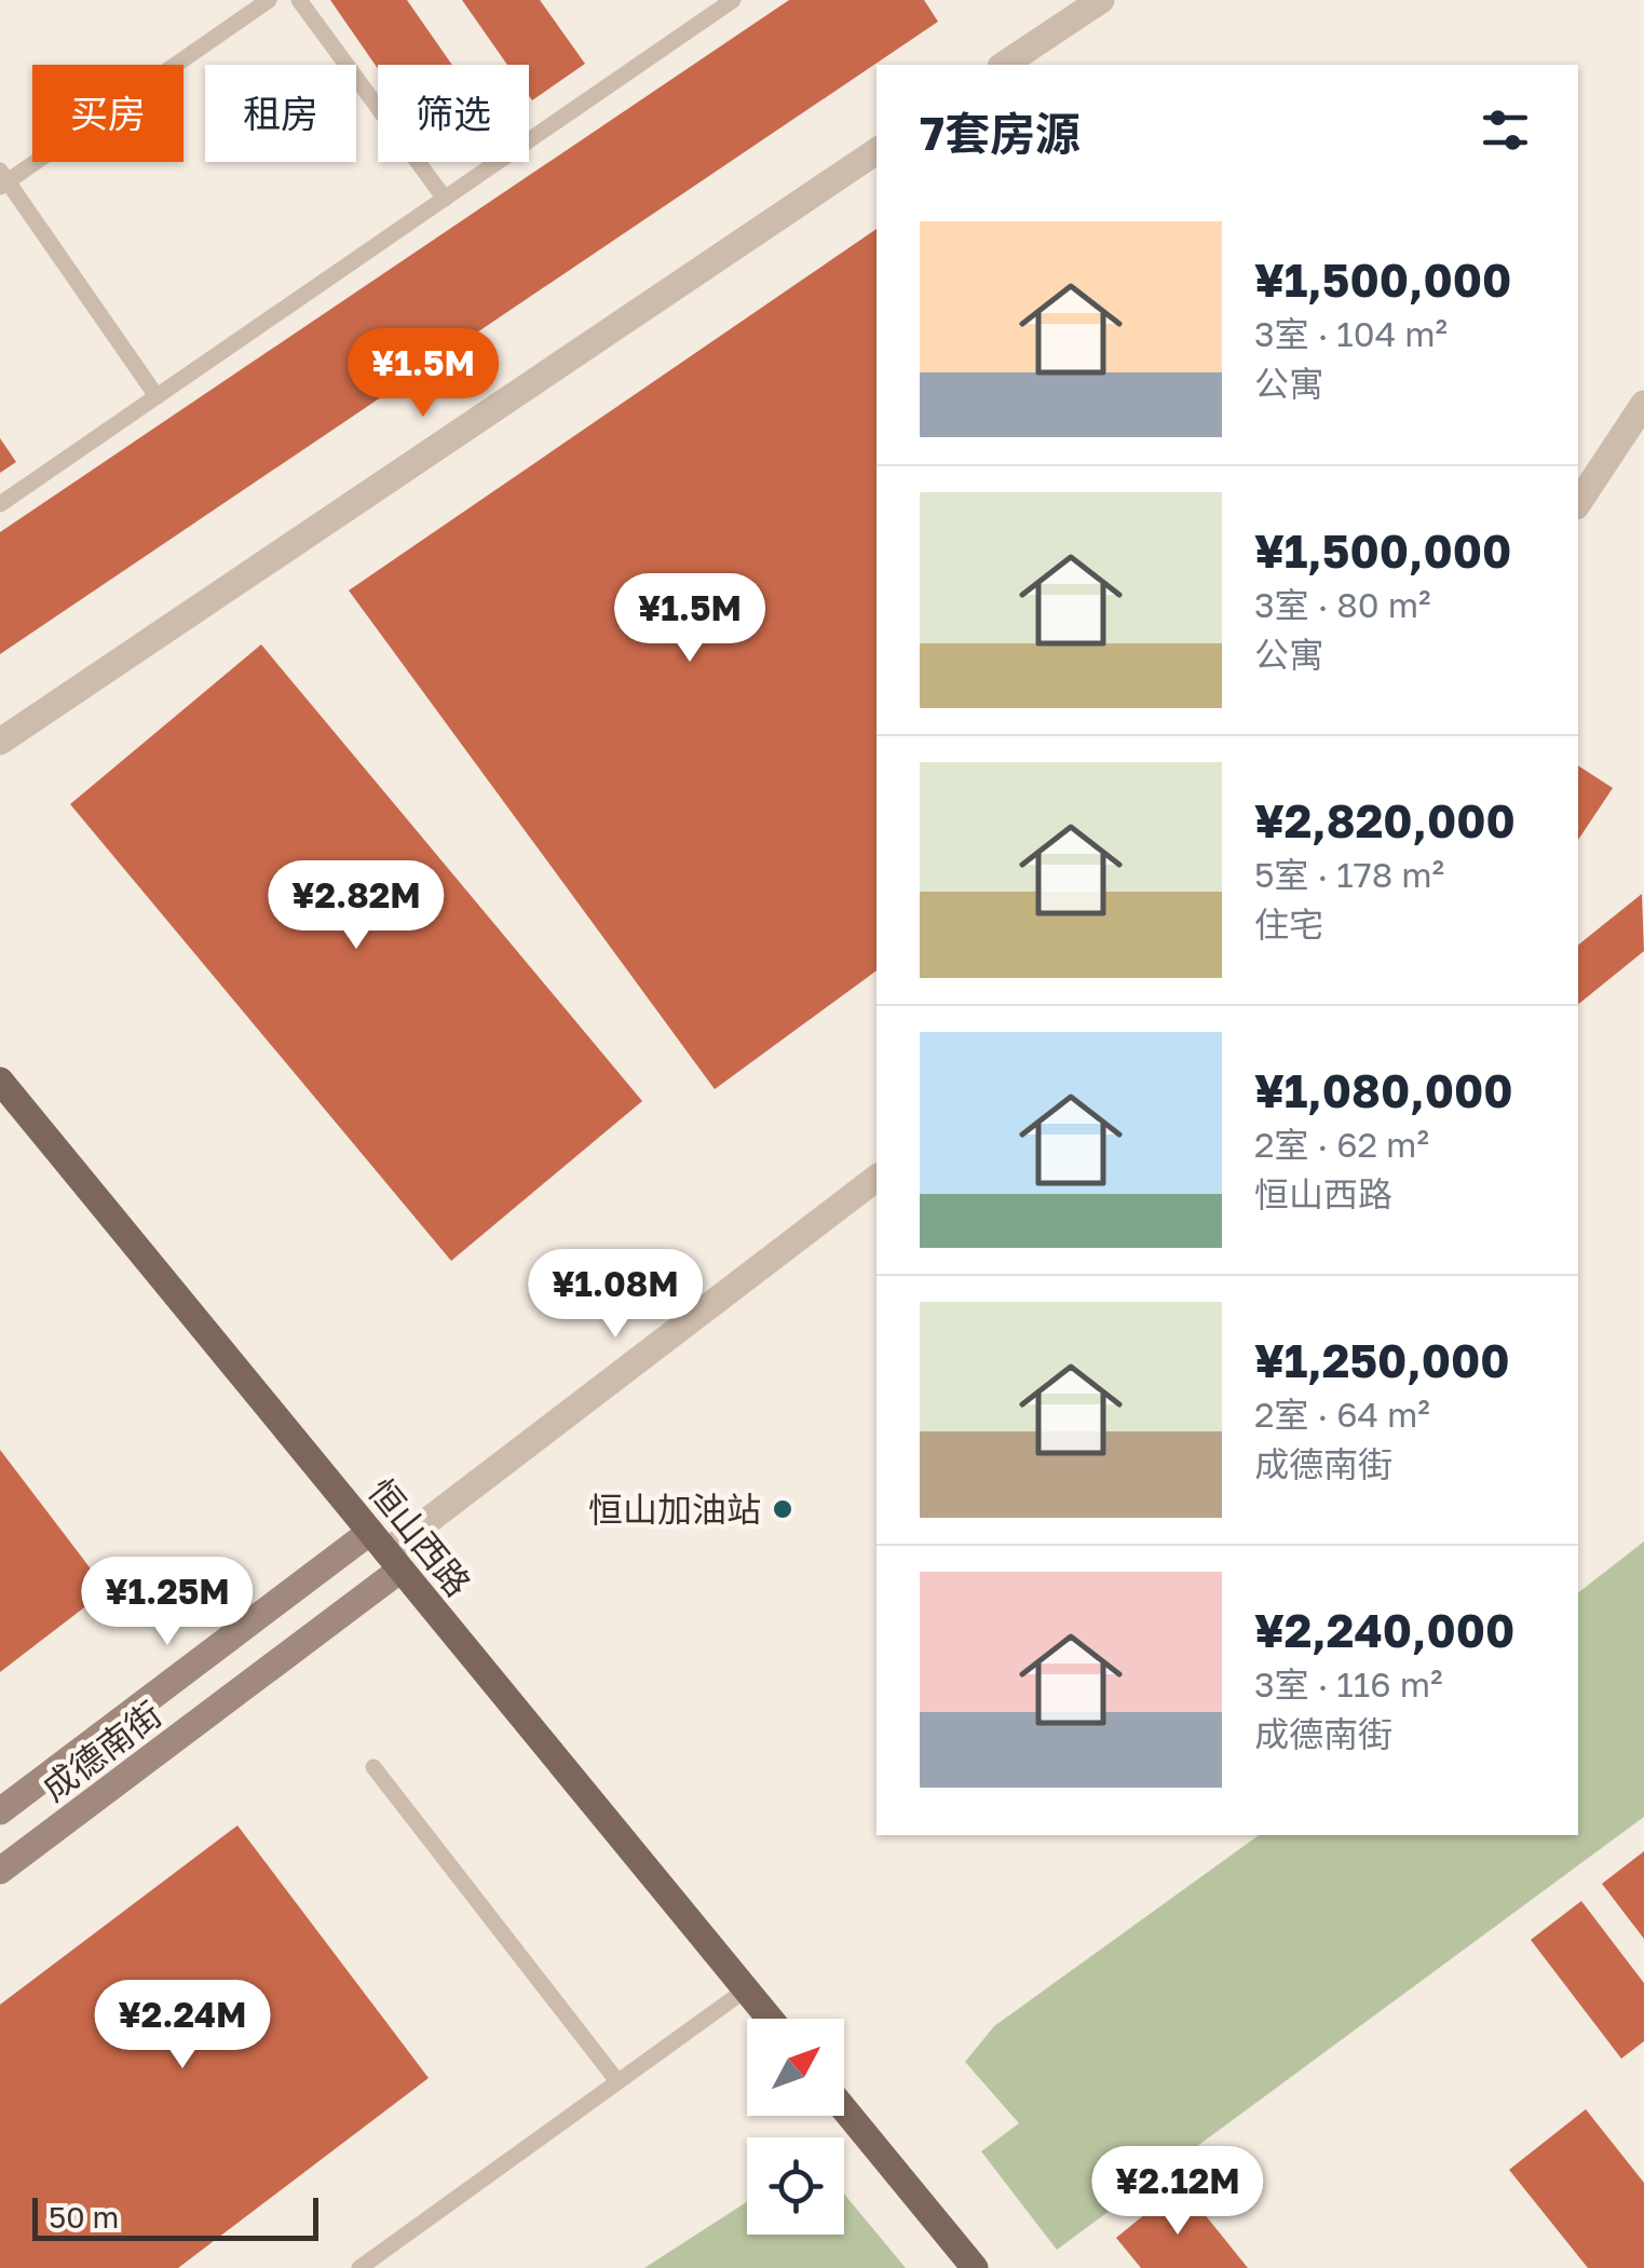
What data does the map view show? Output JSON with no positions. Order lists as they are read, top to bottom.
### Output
{
  "streets": {
    "main road": ["恒山西路", "成德南街"]
  },
  "crossings": [
    ["恒山西路", "成德南街"]
  ],
  "places": ["恒山加油站"],
  "scale_bar": "50 m",
  "north": "top right",
  "page": {
    "chip": ["买房", "租房", "筛选"],
    "heading": "7套房源",
    "list": [
      {
        "name": "¥1,500,000",
        "note": "3室 · 104 m² · 公寓"
      },
      {
        "name": "¥1,500,000",
        "note": "3室 · 80 m² · 公寓"
      },
      {
        "name": "¥2,820,000",
        "note": "5室 · 178 m² · 住宅"
      },
      {
        "name": "¥1,080,000",
        "note": "2室 · 62 m² · 恒山西路"
      },
      {
        "name": "¥1,250,000",
        "note": "2室 · 64 m² · 成德南街"
      },
      {
        "name": "¥2,240,000",
        "note": "3室 · 116 m² · 成德南街"
      }
    ],
    "price": [
      "¥1.5M",
      "¥1.5M",
      "¥2.82M",
      "¥1.08M",
      "¥1.25M",
      "¥2.24M",
      "¥2.12M"
    ],
    "scale": "50 m"
  }
}
